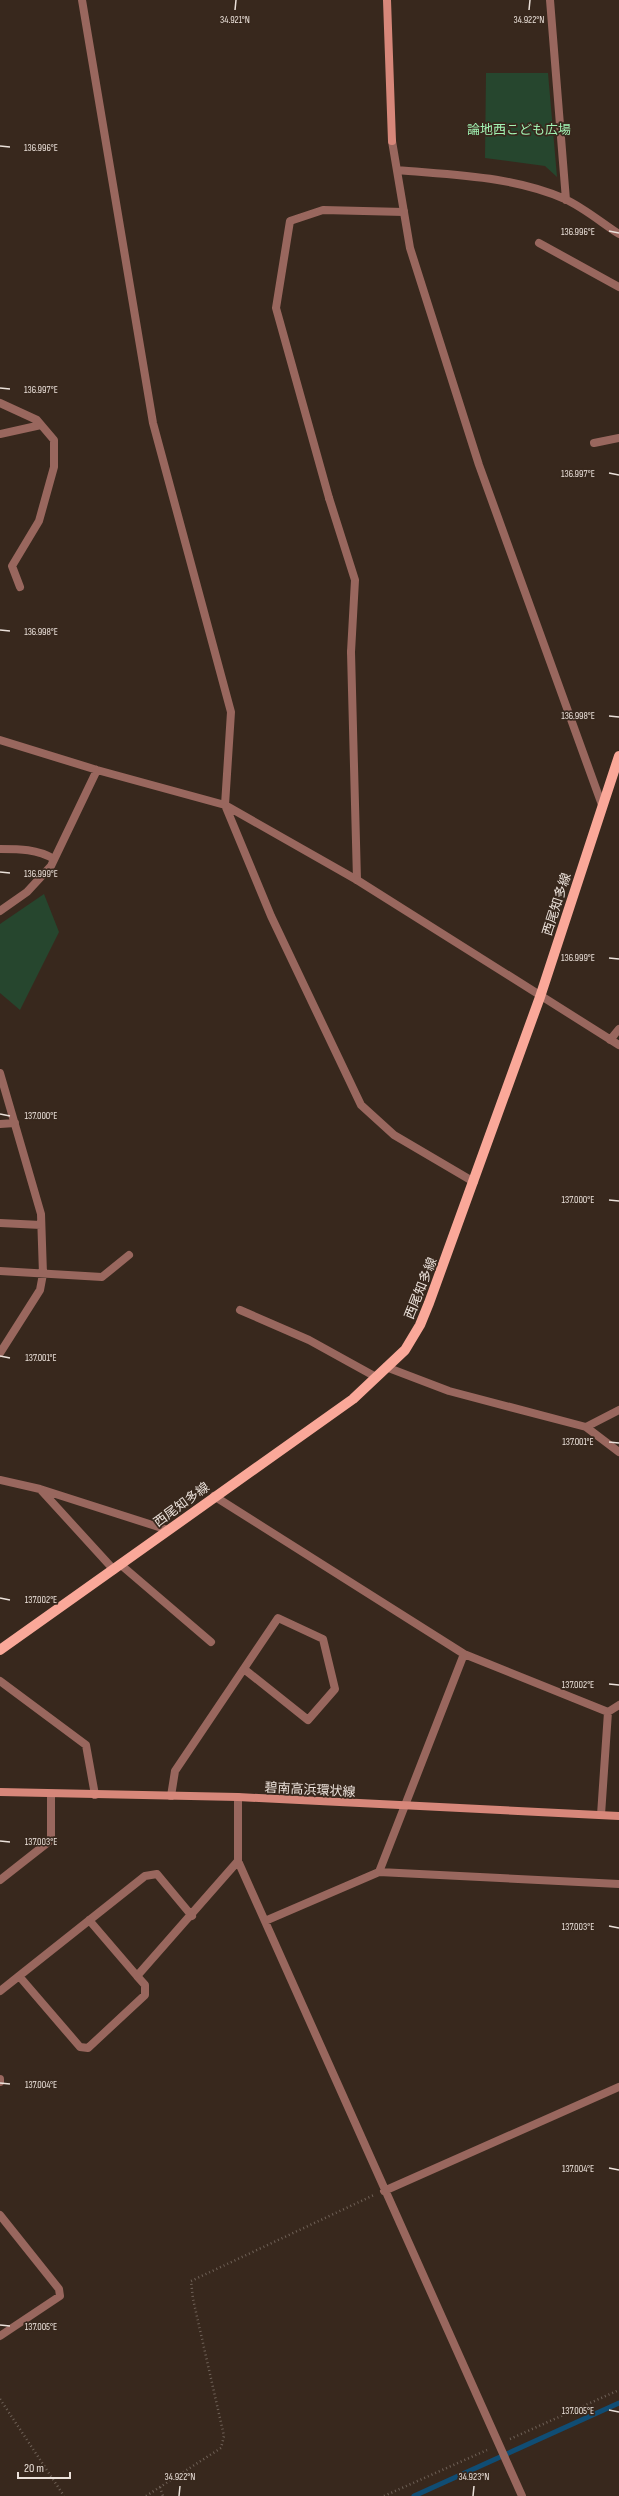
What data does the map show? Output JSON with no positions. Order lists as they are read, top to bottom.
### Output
{
  "streets": {
    "main road": ["西尾知多線", "碧南高浜環状線"]
  },
  "parks": ["論地西こども広場"],
  "scale_bar": "20 m",
  "coordinates": [
    "34.921°N",
    "34.922°N",
    "136.996°E",
    "136.997°E",
    "136.998°E",
    "136.999°E",
    "137.000°E",
    "137.001°E",
    "137.002°E",
    "137.003°E",
    "137.004°E",
    "137.005°E",
    "34.923°N"
  ]
}
